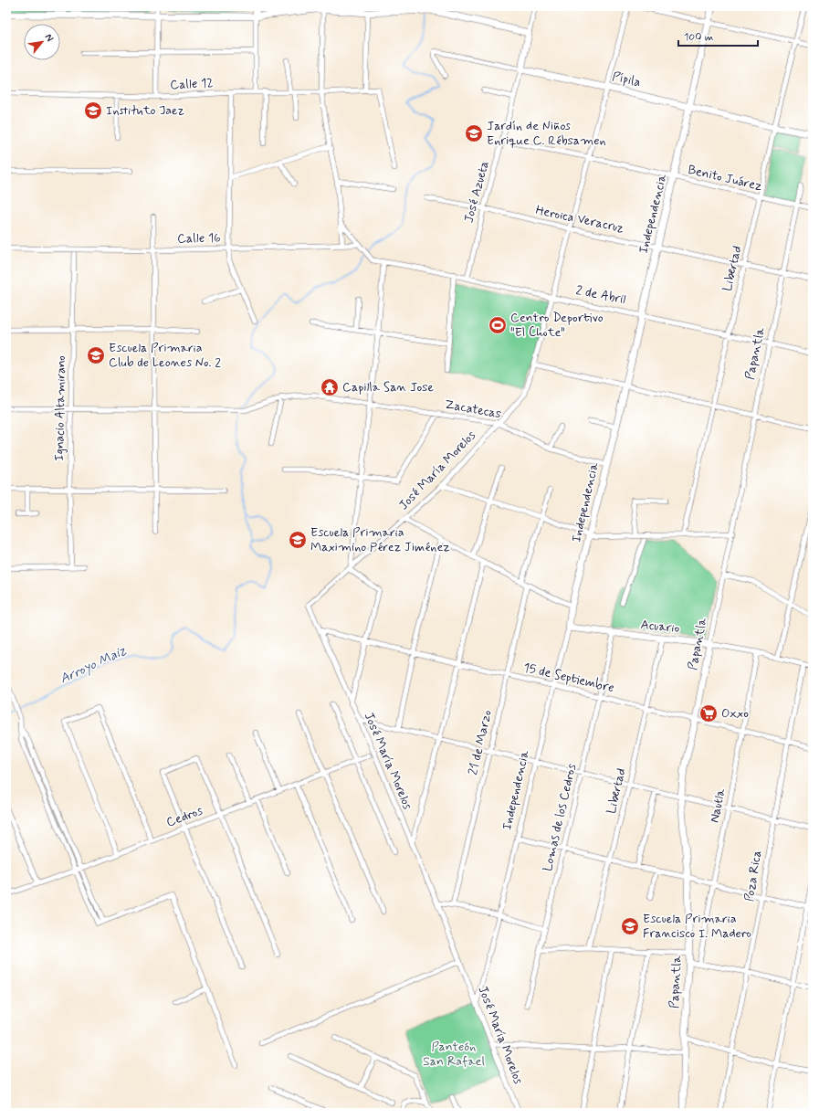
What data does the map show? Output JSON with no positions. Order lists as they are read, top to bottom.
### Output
{
  "streets": {
    "main road": [
      "Pípila",
      "José Azueta",
      "Independencia",
      "Papantla",
      "Acuario"
    ],
    "street": [
      "Calle 12",
      "Benito Juárez",
      "Heroica Veracruz",
      "Calle 16",
      "Libertad",
      "2 de Abril",
      "Ignacio Altamirano",
      "Zacatecas",
      "José María Morelos",
      "15 de Septiembre",
      "21 de Marzo",
      "Nautla",
      "Cedros",
      "Lomas de los Cedros",
      "Poza Rica"
    ]
  },
  "crossings": [
    ["Pípila", "José Azueta"],
    ["Pípila", "Independencia"],
    ["Pípila", "Libertad"],
    ["Pípila", "José María Morelos"],
    ["Benito Juárez", "José Azueta"],
    ["Benito Juárez", "Independencia"],
    ["Benito Juárez", "Libertad"],
    ["Benito Juárez", "Papantla"],
    ["Benito Juárez", "José María Morelos"],
    ["José Azueta", "Heroica Veracruz"],
    ["José Azueta", "2 de Abril"],
    ["Independencia", "Heroica Veracruz"],
    ["Independencia", "2 de Abril"],
    ["Independencia", "Zacatecas"],
    ["Independencia", "José María Morelos"],
    ["Independencia", "Acuario"],
    ["Independencia", "15 de Septiembre"],
    ["Heroica Veracruz", "Libertad"],
    ["Heroica Veracruz", "Papantla"],
    ["Heroica Veracruz", "José María Morelos"],
    ["Calle 16", "Ignacio Altamirano"],
    ["Libertad", "2 de Abril"],
    ["Libertad", "Acuario"],
    ["Libertad", "15 de Septiembre"],
    ["2 de Abril", "Papantla"],
    ["2 de Abril", "José María Morelos"],
    ["Papantla", "Acuario"],
    ["Papantla", "15 de Septiembre"],
    ["Ignacio Altamirano", "Zacatecas"],
    ["Zacatecas", "José María Morelos"],
    ["José María Morelos", "15 de Septiembre"],
    ["Acuario", "Nautla"],
    ["Acuario", "Lomas de los Cedros"],
    ["Acuario", "Poza Rica"],
    ["15 de Septiembre", "21 de Marzo"],
    ["15 de Septiembre", "Nautla"],
    ["15 de Septiembre", "Lomas de los Cedros"],
    ["15 de Septiembre", "Poza Rica"]
  ],
  "water": ["Arroyo Maiz"],
  "parks": ["Panteón San Rafael"],
  "places": {
    "school or university": [
      "Instituto Jaez",
      "Jardín de Niños Enrique C. Rébsamen",
      "Escuela Primaria Club de Leones No. 2",
      "Escuela Primaria Maximino Pérez Jiménez",
      "Escuela Primaria Francisco I. Madero"
    ],
    "sports": ["Centro Deportivo \"El Chote\""],
    "temple": ["Capilla San Jose"],
    "supermarket": ["Oxxo"]
  },
  "scale_bar": "100 m",
  "north": "top right"
}
